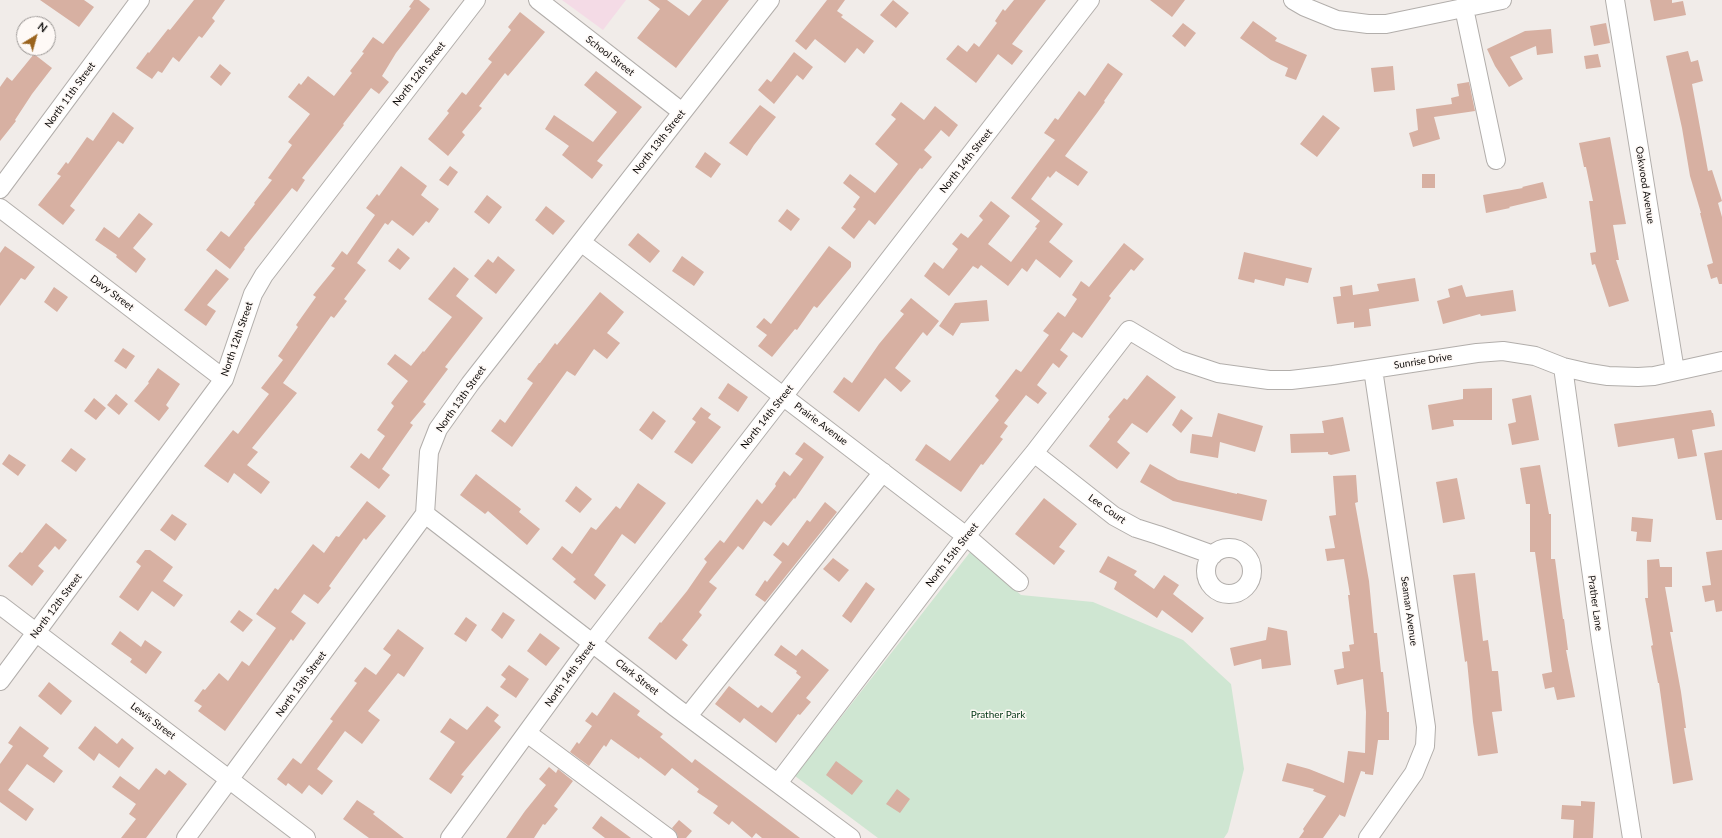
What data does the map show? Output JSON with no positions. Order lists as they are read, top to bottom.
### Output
{
  "streets": {
    "street": [
      "School Street",
      "North 12th Street",
      "North 11th Street",
      "North 13th Street",
      "North 14th Street",
      "Oakwood Avenue",
      "Davy Street",
      "Sunrise Drive",
      "Prairie Avenue",
      "Lee Court",
      "North 15th Street",
      "Prather Lane",
      "Seaman Avenue",
      "Clark Street",
      "Lewis Street"
    ]
  },
  "crossings": [
    ["School Street", "North 13th Street"],
    ["North 12th Street", "Davy Street"],
    ["North 12th Street", "Lewis Street"],
    ["North 13th Street", "Prairie Avenue"],
    ["North 13th Street", "Clark Street"],
    ["North 13th Street", "Lewis Street"],
    ["North 14th Street", "Prairie Avenue"],
    ["North 14th Street", "Clark Street"],
    ["Oakwood Avenue", "Sunrise Drive"],
    ["Sunrise Drive", "North 15th Street"],
    ["Sunrise Drive", "Prather Lane"],
    ["Sunrise Drive", "Seaman Avenue"],
    ["Prairie Avenue", "North 15th Street"],
    ["Lee Court", "North 15th Street"],
    ["North 15th Street", "Clark Street"]
  ],
  "parks": ["Prather Park"],
  "north": "top right"
}
